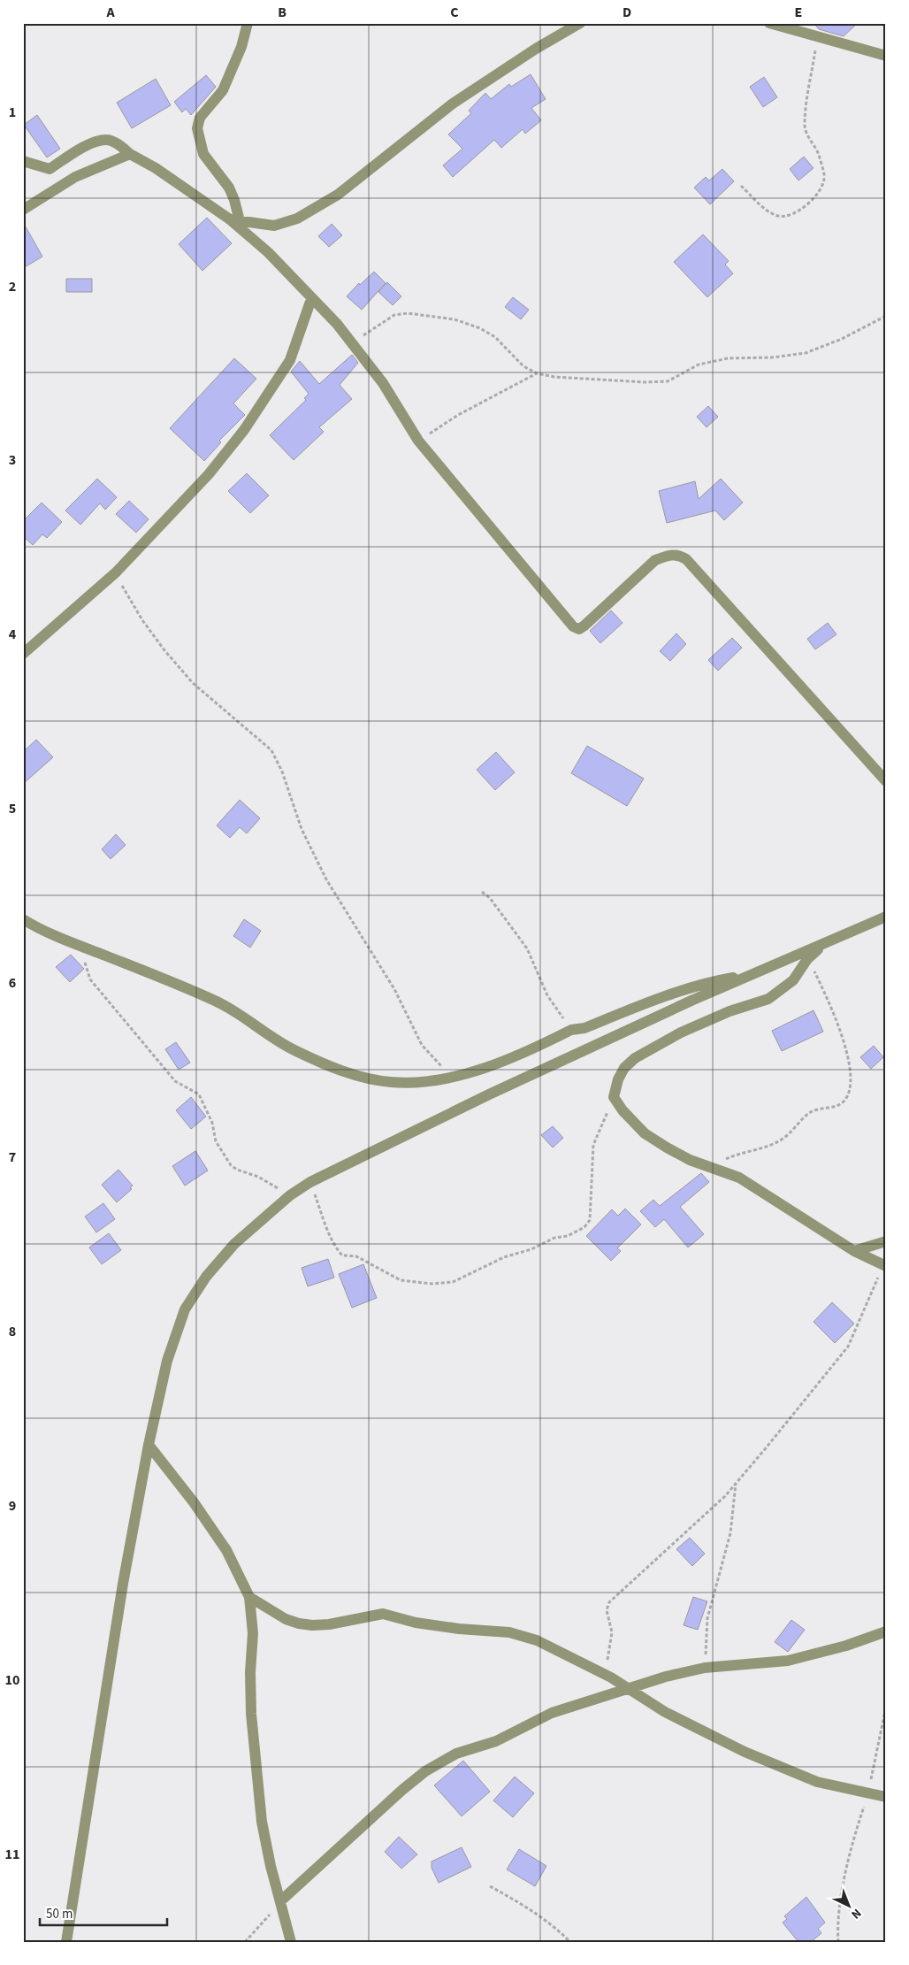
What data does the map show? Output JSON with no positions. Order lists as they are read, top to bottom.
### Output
{
  "scale_bar": "50 m",
  "north": "bottom right",
  "grid": {
    "columns": [
      "A",
      "B",
      "C",
      "D",
      "E"
    ],
    "rows": [
      "1",
      "2",
      "3",
      "4",
      "5",
      "6",
      "7",
      "8",
      "9",
      "10",
      "11"
    ]
  }
}
